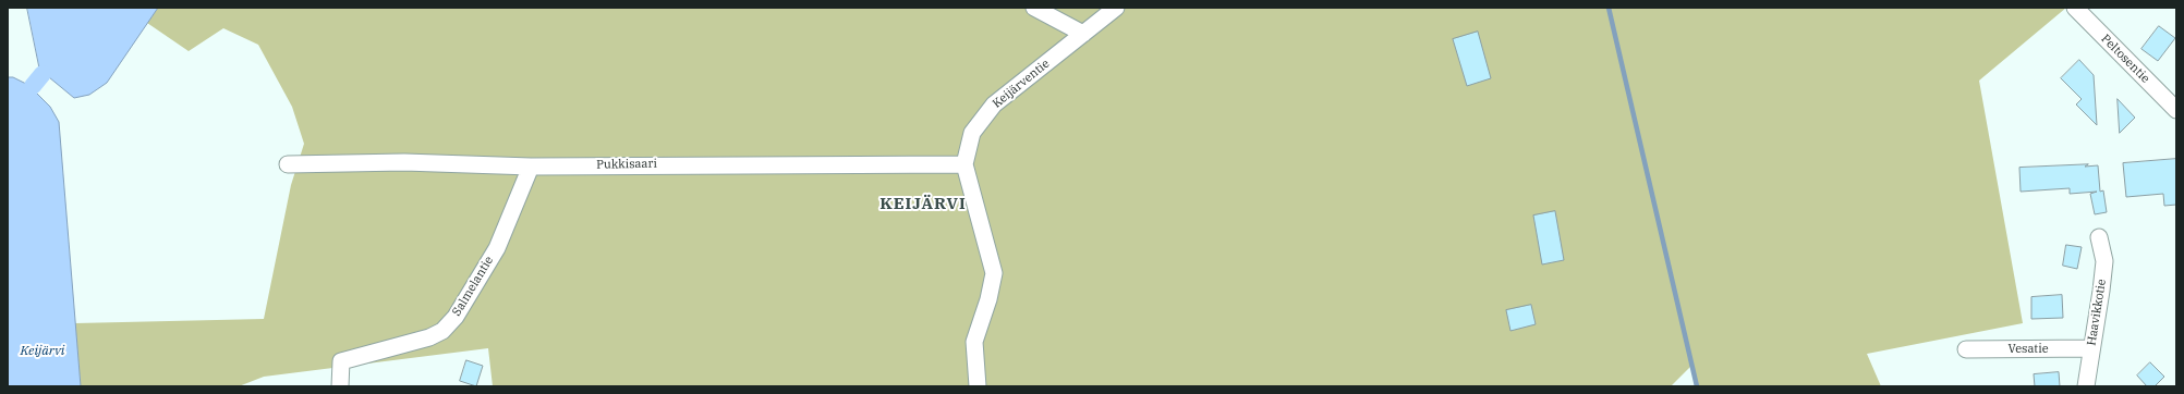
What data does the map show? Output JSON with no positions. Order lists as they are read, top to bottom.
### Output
{
  "streets": {
    "street": [
      "Peltosentie",
      "Keijärventie",
      "Pukkisaari",
      "Salmelantie",
      "Haavikkotie",
      "Vesatie"
    ]
  },
  "crossings": [
    ["Keijärventie", "Pukkisaari"],
    ["Pukkisaari", "Salmelantie"],
    ["Haavikkotie", "Vesatie"]
  ],
  "districts": ["KEIJÄRVI"],
  "water": ["Keijärvi"]
}
